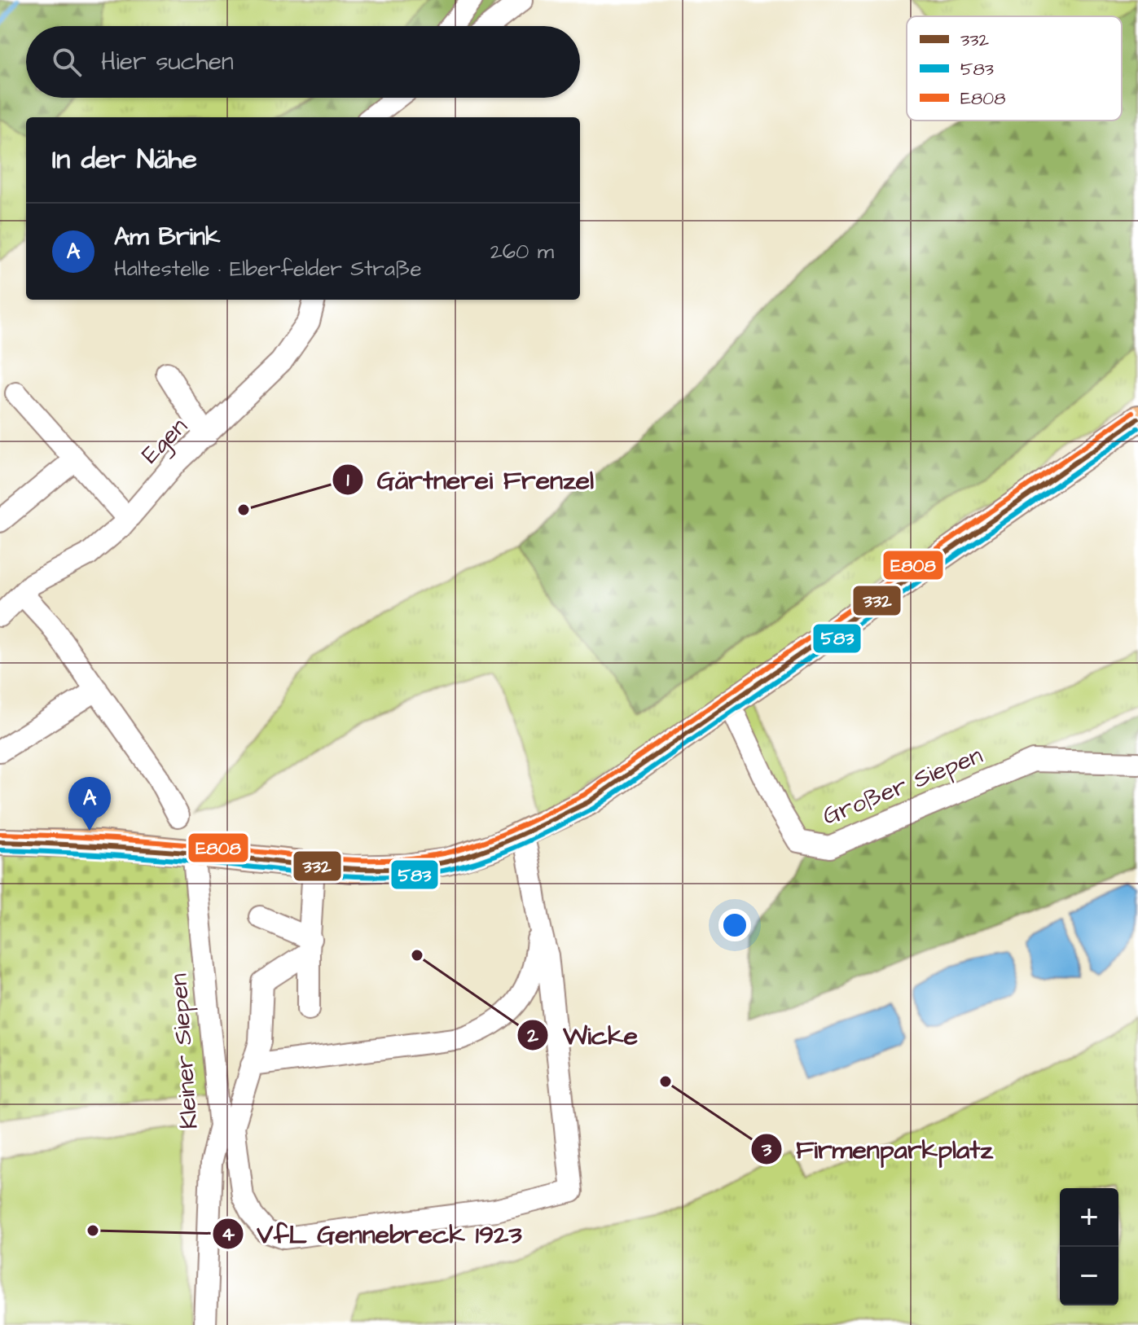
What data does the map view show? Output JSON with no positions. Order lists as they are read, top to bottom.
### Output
{
  "streets": {
    "street": ["Egen", "Großer Siepen", "Kleiner Siepen"]
  },
  "places": [
    "Gärtnerei Frenzel",
    "Wicke",
    "Firmenparkplatz",
    "VfL Gennebreck 1923"
  ],
  "lines": ["transit line E808", "transit line 332", "transit line 583"],
  "legend": ["332", "583", "E808"],
  "page": {
    "search": "Hier suchen",
    "heading": "In der Nähe",
    "list": [
      {
        "mark": "A",
        "name": "Am Brink",
        "note": "Haltestelle · Elberfelder Straße",
        "value": "260 m"
      }
    ],
    "pins": "A",
    "map_buttons": ["+", "−"]
  }
}
